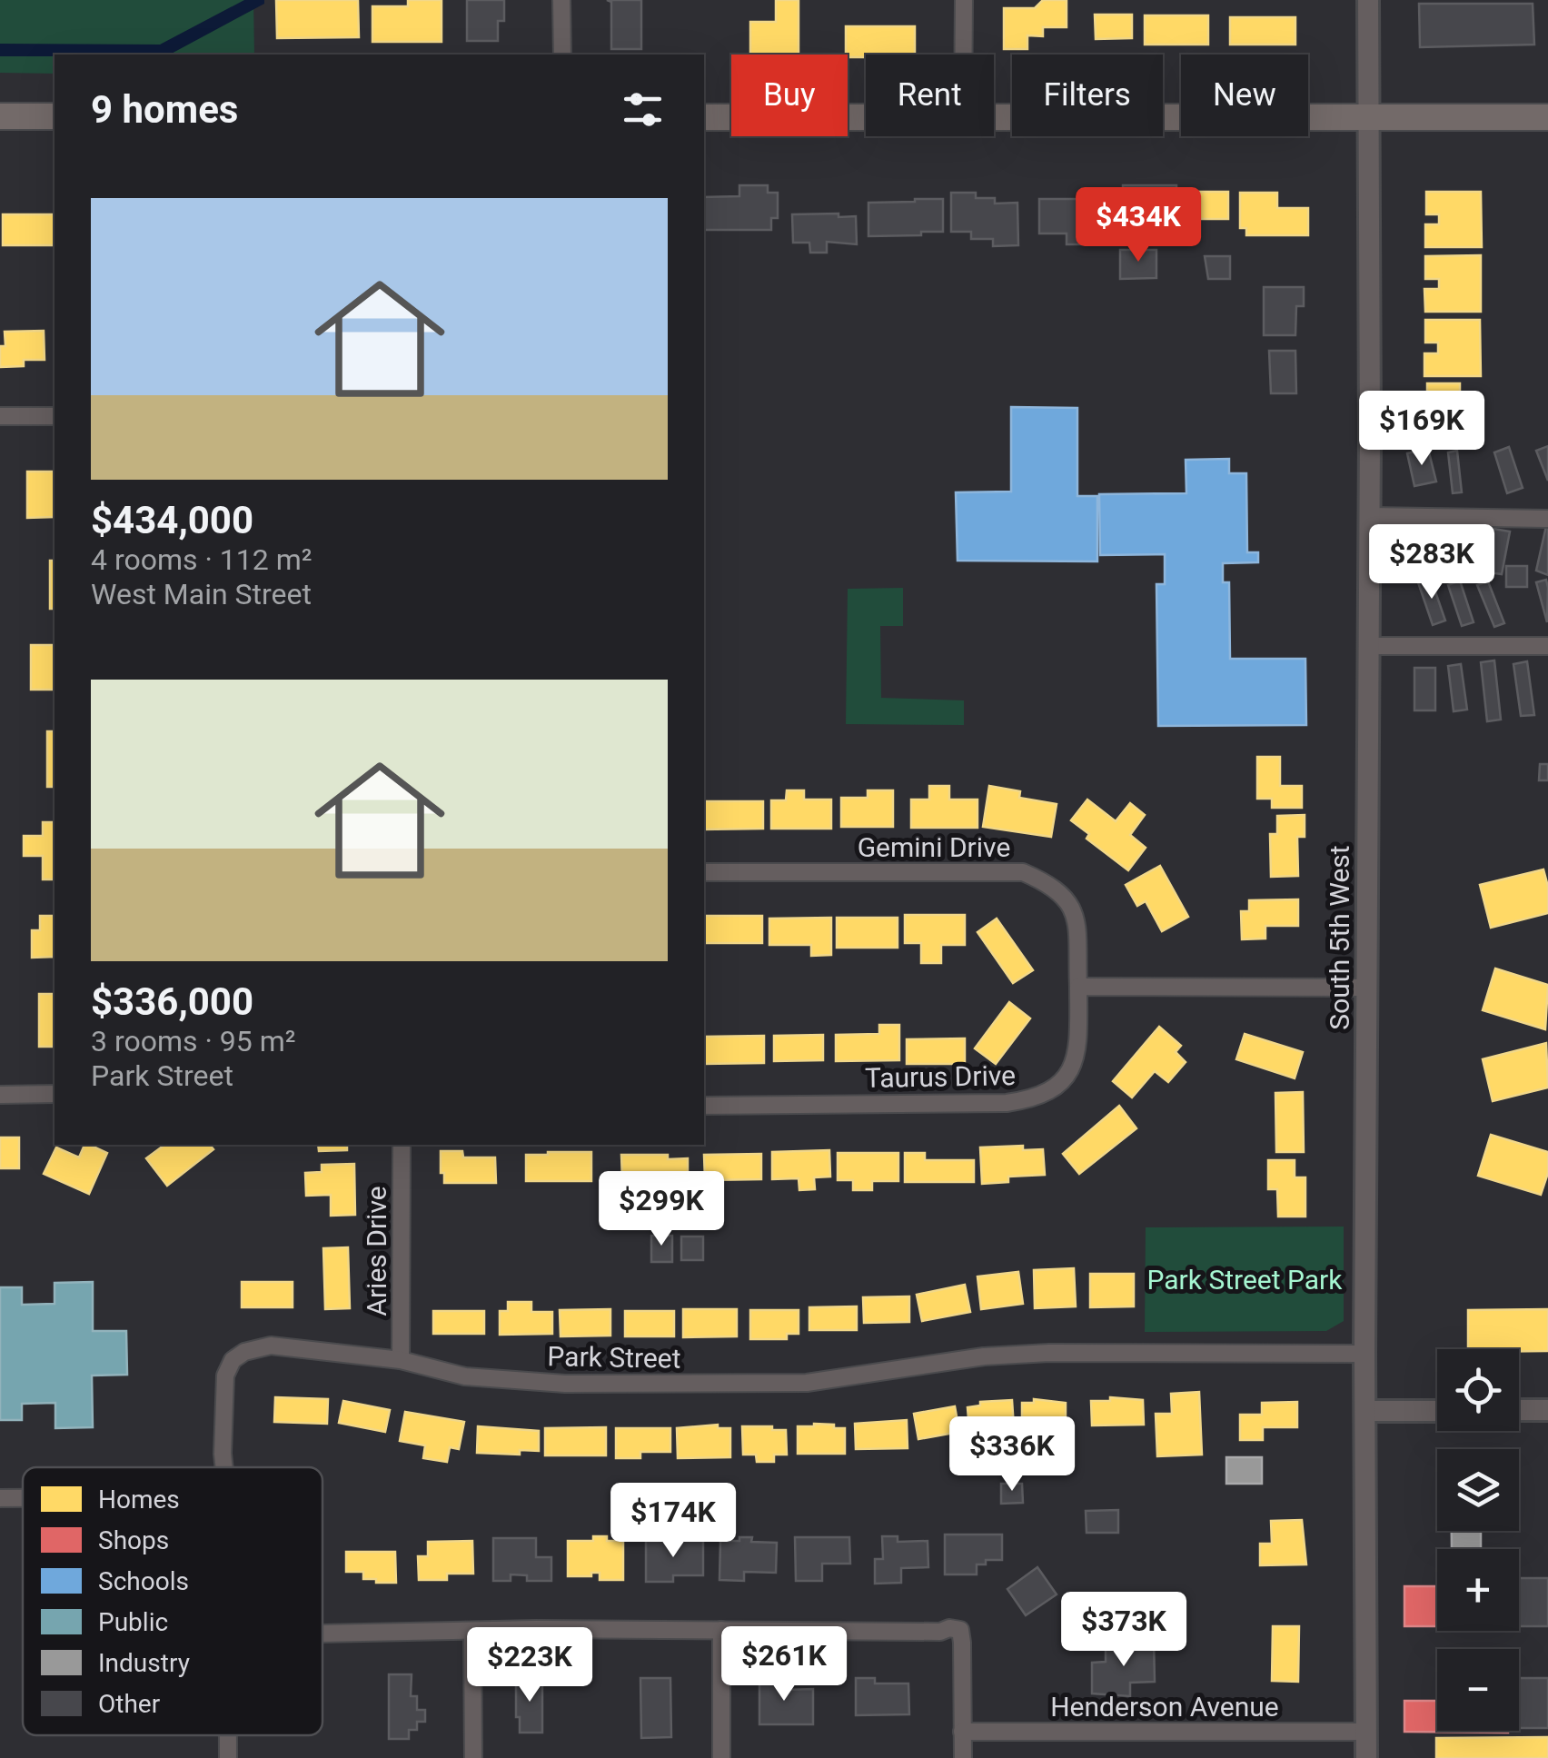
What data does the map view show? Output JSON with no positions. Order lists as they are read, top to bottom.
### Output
{
  "streets": {
    "street": [
      "Gemini Drive",
      "South 5th West",
      "Taurus Drive",
      "Aries Drive",
      "Park Street",
      "Henderson Avenue"
    ]
  },
  "crossings": [
    ["Gemini Drive", "Taurus Drive"],
    ["South 5th West", "Park Street"],
    ["South 5th West", "Henderson Avenue"],
    ["Aries Drive", "Park Street"]
  ],
  "parks": ["Park Street Park"],
  "legend": [
    "Homes",
    "Shops",
    "Schools",
    "Public",
    "Industry",
    "Other"
  ],
  "page": {
    "chip": [
      "Buy",
      "Rent",
      "Filters",
      "New"
    ],
    "heading": "9 homes",
    "list": [
      {
        "name": "$434,000",
        "note": "4 rooms · 112 m² · West Main Street"
      },
      {
        "name": "$336,000",
        "note": "3 rooms · 95 m² · Park Street"
      }
    ],
    "price": [
      "$434K",
      "$169K",
      "$283K",
      "$299K",
      "$336K",
      "$174K",
      "$373K",
      "$261K",
      "$223K"
    ],
    "map_buttons": ["+", "−"]
  }
}
